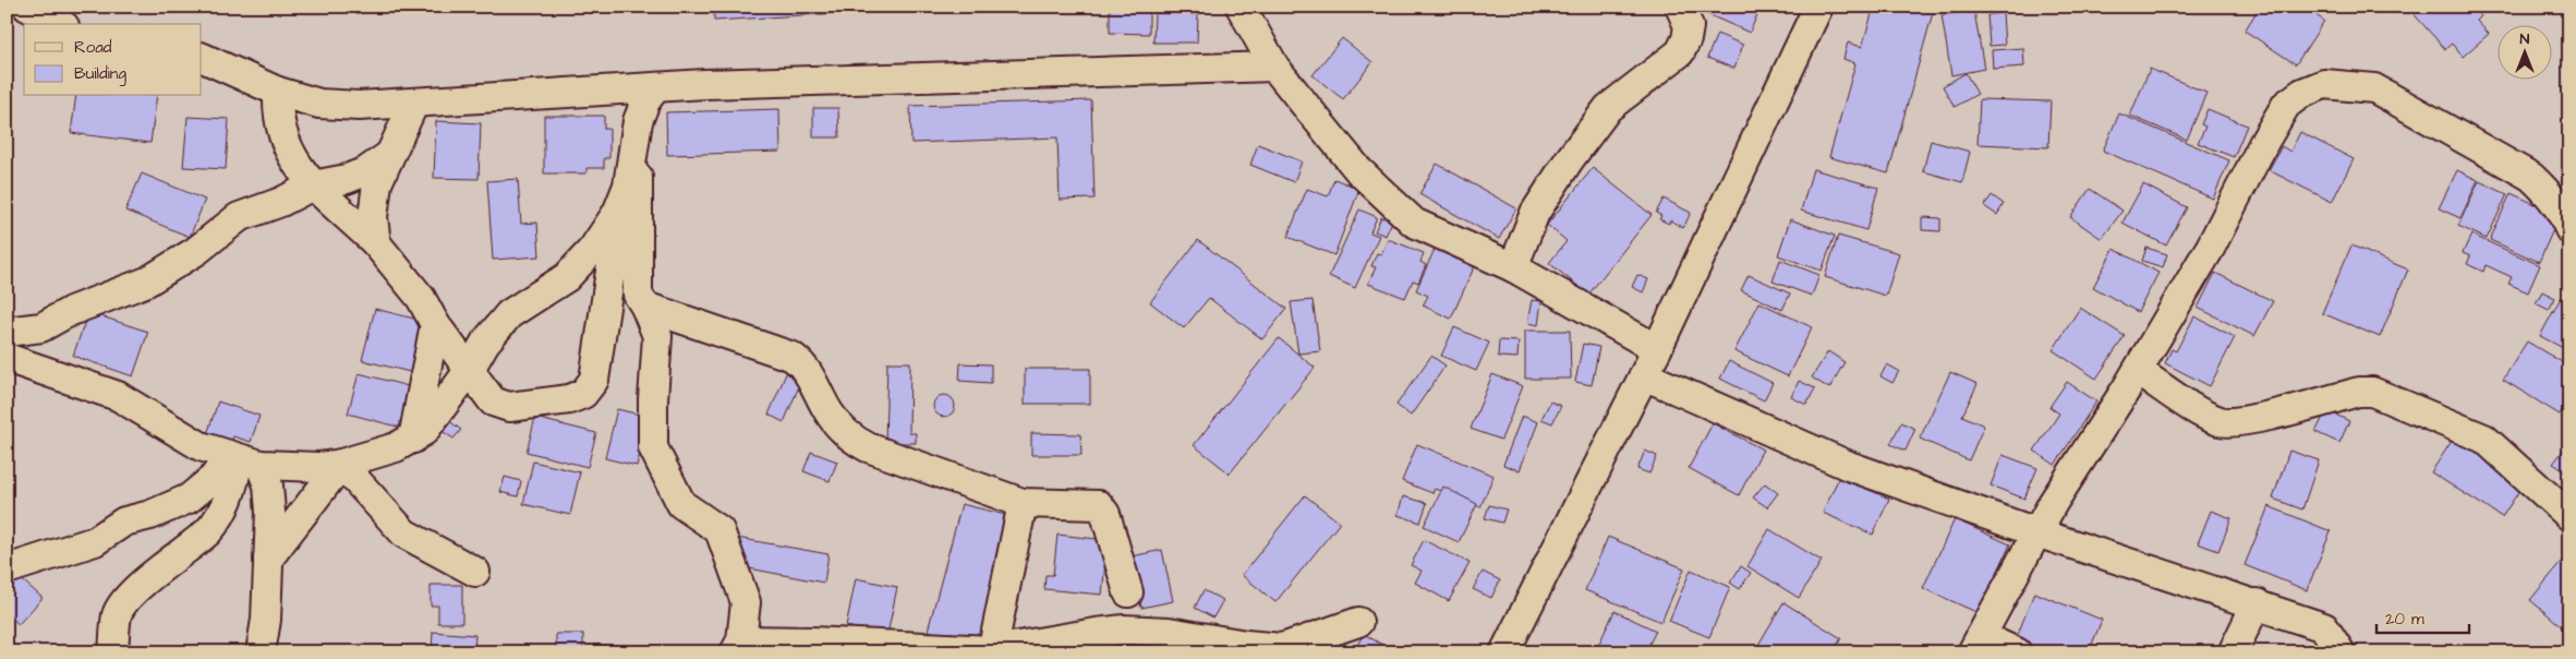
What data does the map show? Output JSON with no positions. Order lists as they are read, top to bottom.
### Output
{
  "legend": ["Road", "Building"],
  "scale_bar": "20 m",
  "north": "top"
}
